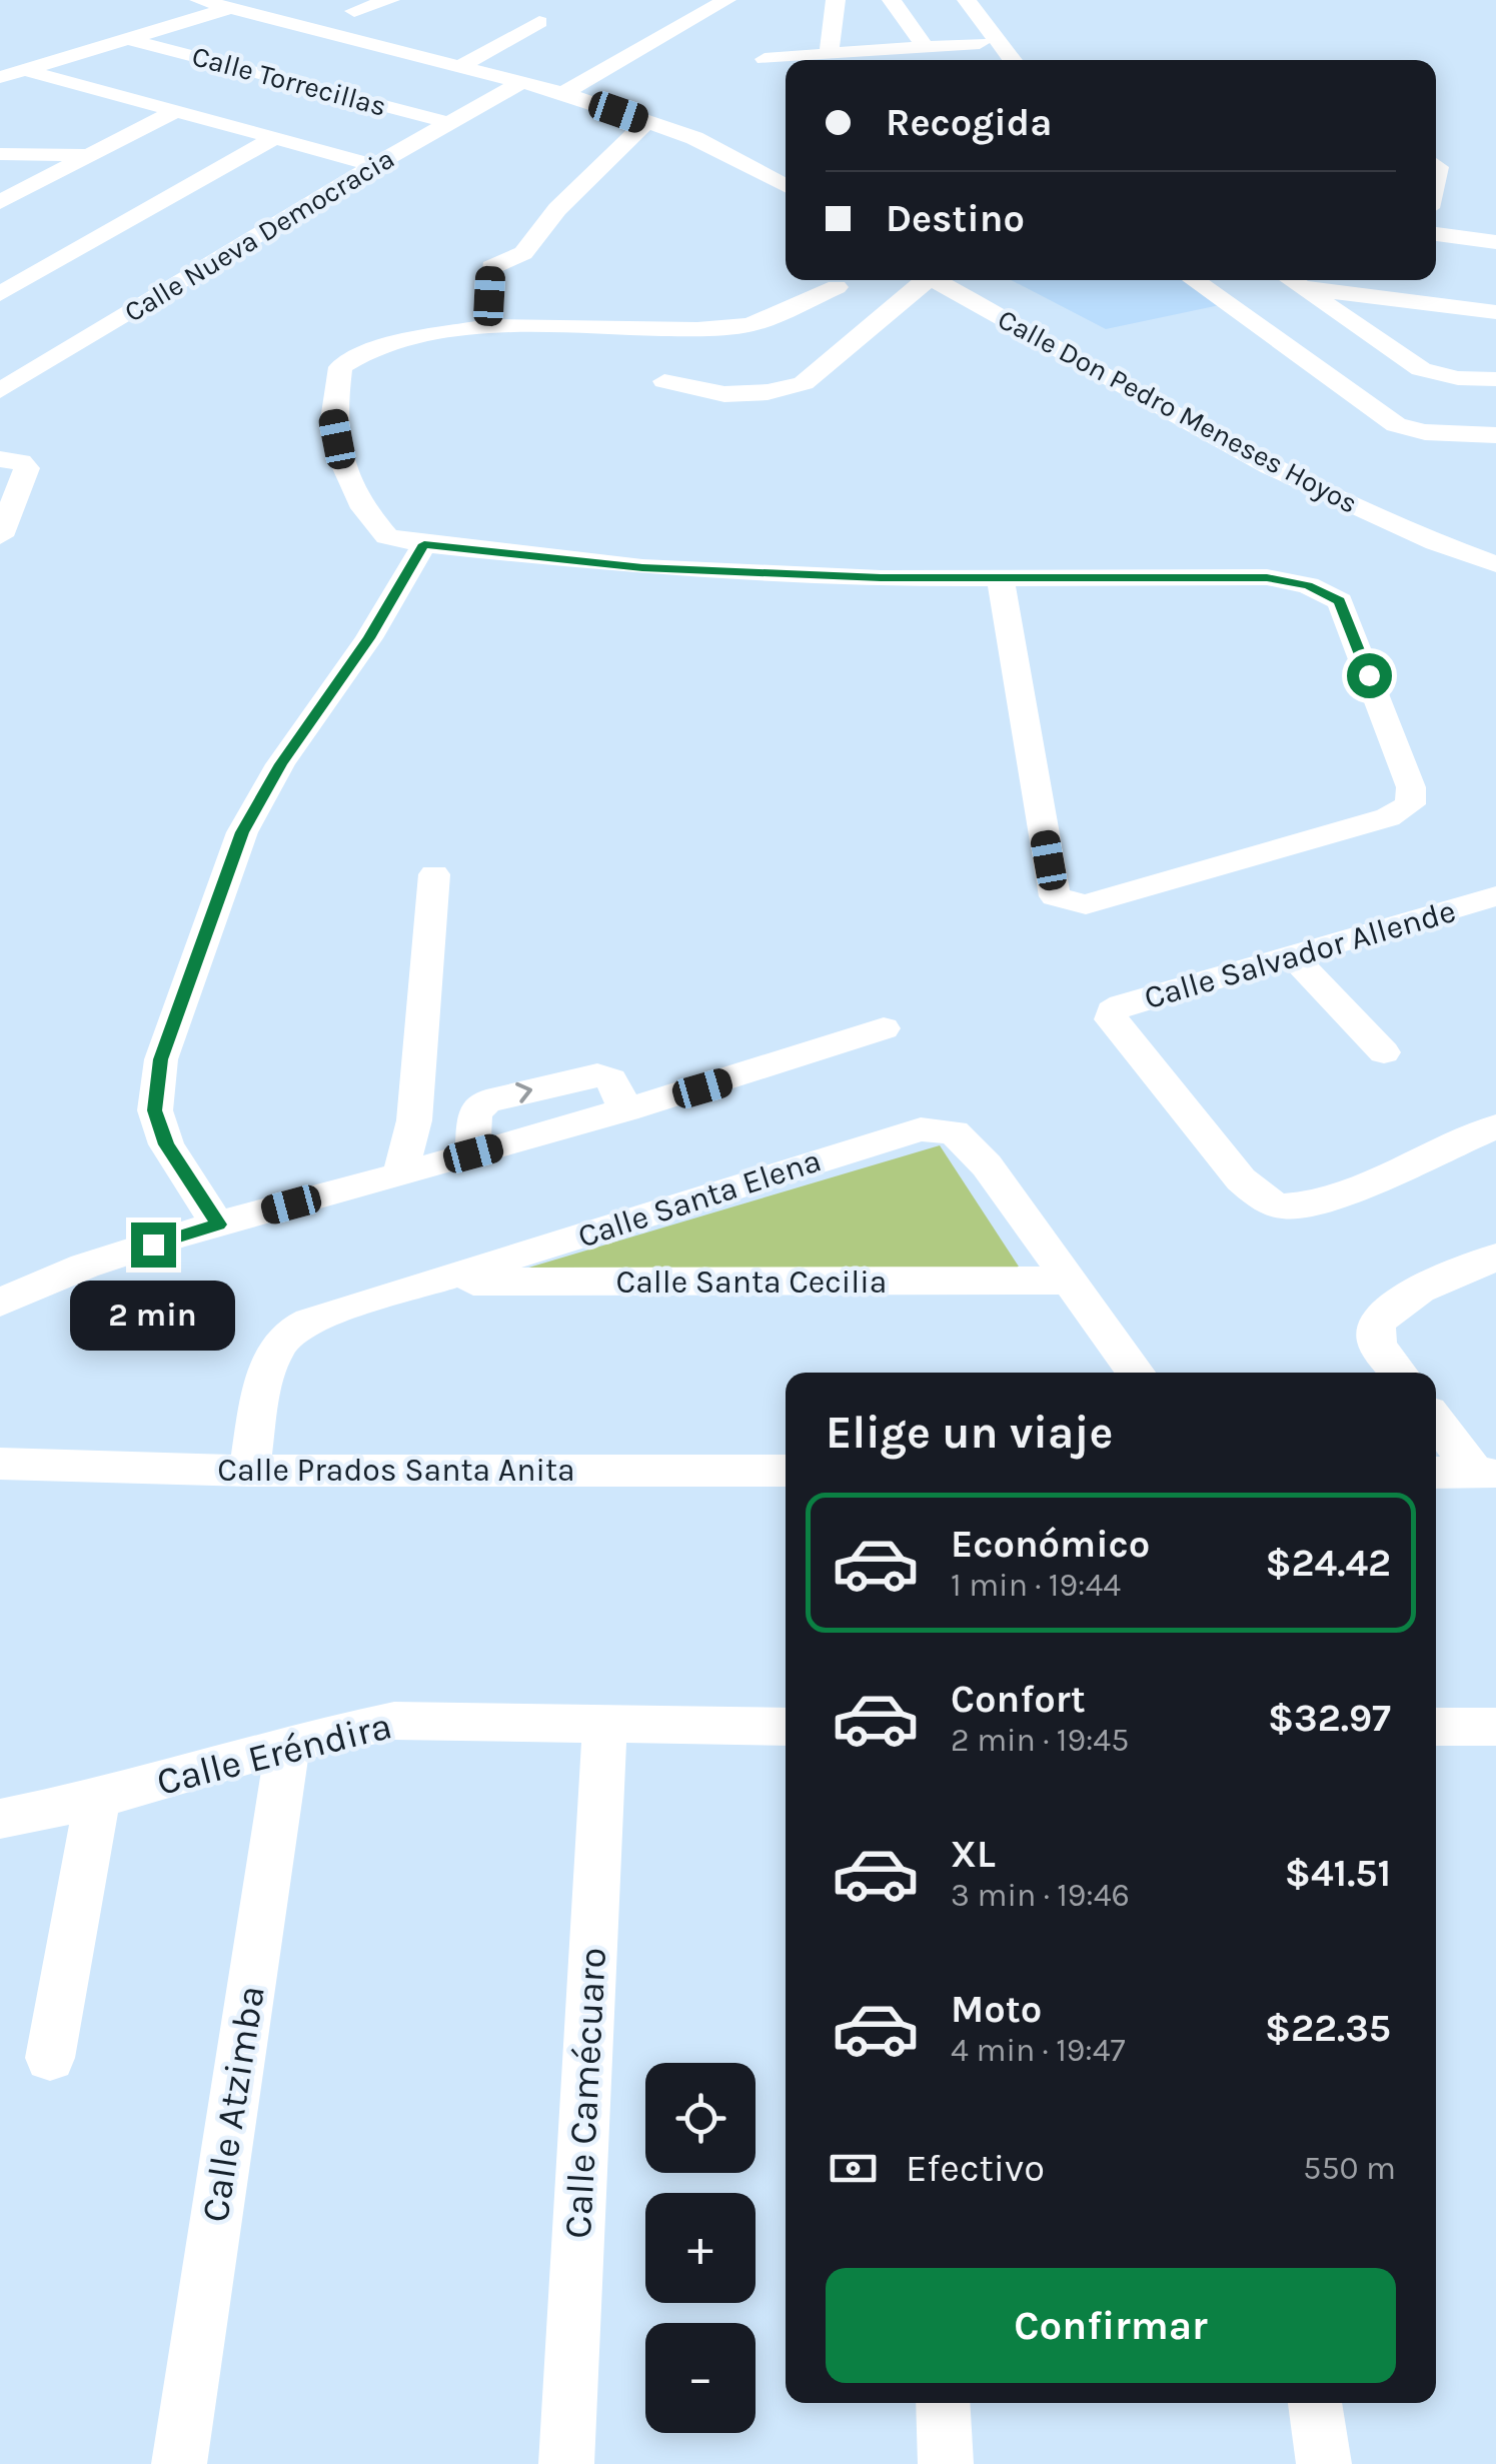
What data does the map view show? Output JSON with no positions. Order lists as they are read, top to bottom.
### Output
{
  "streets": {
    "street": [
      "Calle Torrecillas",
      "Calle Nueva Democracia",
      "Calle Don Pedro Meneses Hoyos",
      "Calle Salvador Allende",
      "Calle Santa Elena",
      "Calle Santa Cecilia",
      "Calle Prados Santa Anita",
      "Calle Eréndira",
      "Calle Camécuaro",
      "Calle Atzimba"
    ]
  },
  "crossings": [
    ["Calle Torrecillas", "Calle Nueva Democracia"],
    ["Calle Santa Elena", "Calle Santa Cecilia"],
    ["Calle Santa Elena", "Calle Prados Santa Anita"],
    ["Calle Eréndira", "Calle Camécuaro"],
    ["Calle Eréndira", "Calle Atzimba"]
  ],
  "page": {
    "banner": ["Recogida", "Destino"],
    "bubble": "2 min",
    "heading": "Elige un viaje",
    "list": [
      {
        "name": "Económico",
        "note": "1 min · 19:44",
        "value": "$24.42"
      },
      {
        "name": "Confort",
        "note": "2 min · 19:45",
        "value": "$32.97"
      },
      {
        "name": "XL",
        "note": "3 min · 19:46",
        "value": "$41.51"
      },
      {
        "name": "Moto",
        "note": "4 min · 19:47",
        "value": "$22.35"
      }
    ],
    "map_buttons": ["+", "−"],
    "pay": ["Efectivo", "550 m"],
    "buttons": "Confirmar"
  }
}
